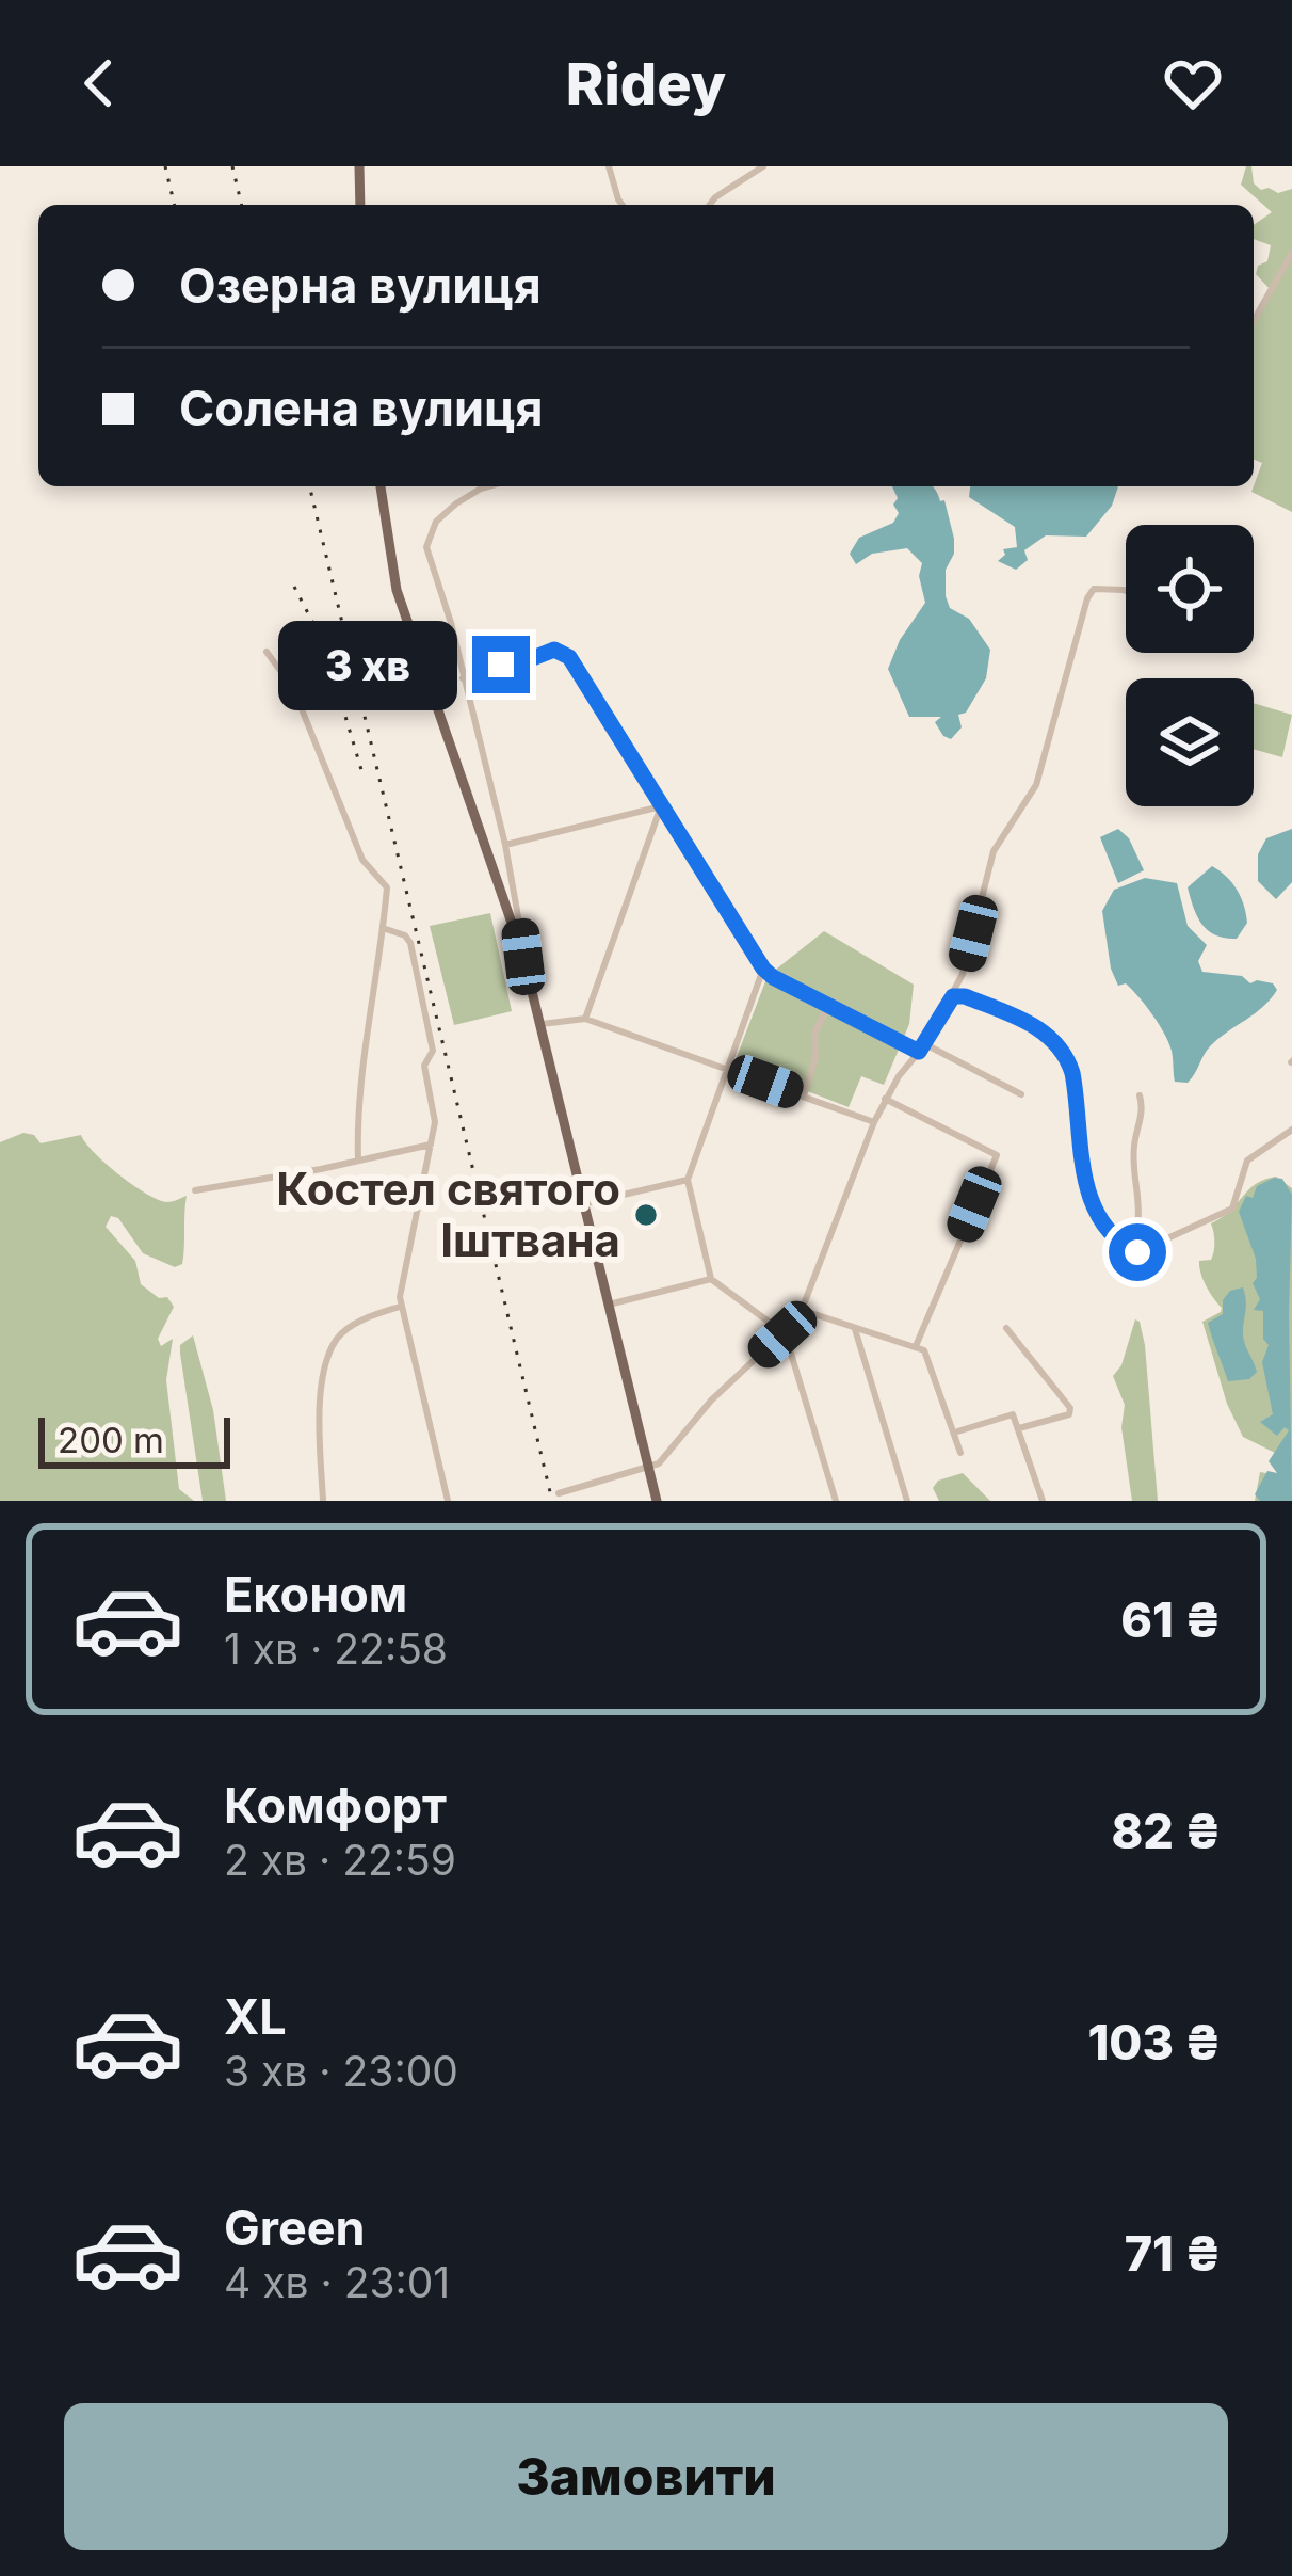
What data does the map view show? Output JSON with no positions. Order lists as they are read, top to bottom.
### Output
{
  "places": ["Костел святого Іштвана"],
  "scale_bar": "200 m",
  "page": {
    "header": "Ridey",
    "banner": ["Озерна вулиця", "Солена вулиця"],
    "bubble": "3 хв",
    "scale": "200 m",
    "list": [
      {
        "name": "Економ",
        "note": "1 хв · 22:58",
        "value": "61 ₴"
      },
      {
        "name": "Комфорт",
        "note": "2 хв · 22:59",
        "value": "82 ₴"
      },
      {
        "name": "XL",
        "note": "3 хв · 23:00",
        "value": "103 ₴"
      },
      {
        "name": "Green",
        "note": "4 хв · 23:01",
        "value": "71 ₴"
      }
    ],
    "buttons": "Замовити"
  }
}
